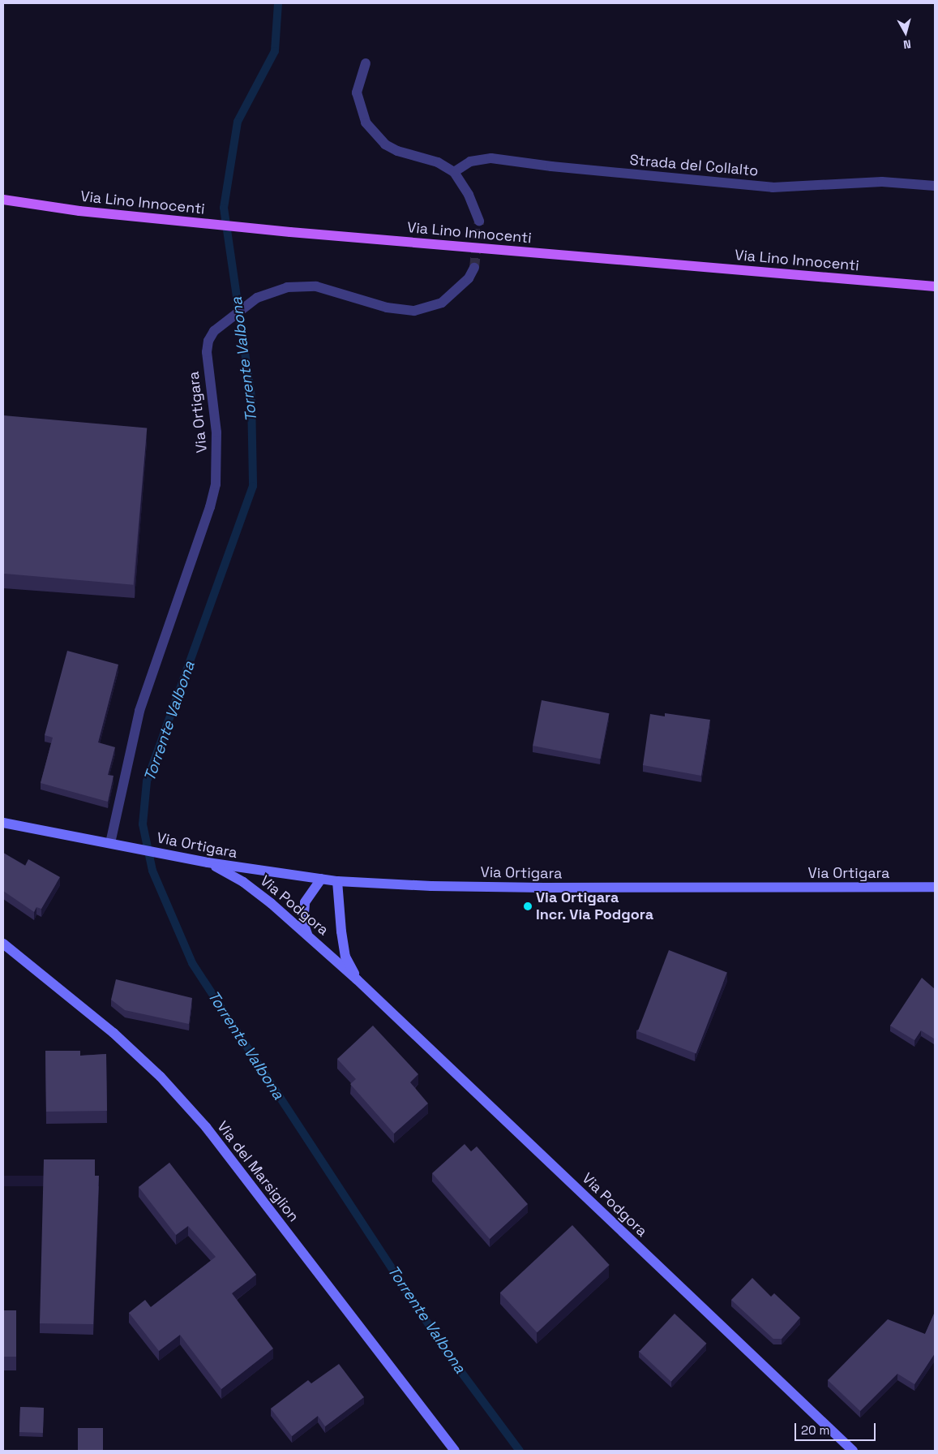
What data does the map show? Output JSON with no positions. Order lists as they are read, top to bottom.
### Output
{
  "streets": {
    "main road": [
      "Via Lino Innocenti",
      "Via Ortigara",
      "Via Podgora",
      "Via del Marsiglion"
    ],
    "street": ["Strada del Collalto"]
  },
  "crossings": [
    ["Via Ortigara", "Via Podgora"]
  ],
  "water": ["Torrente Valbona"],
  "places": ["Via Ortigara Incr. Via Podgora"],
  "scale_bar": "20 m",
  "north": "bottom"
}
